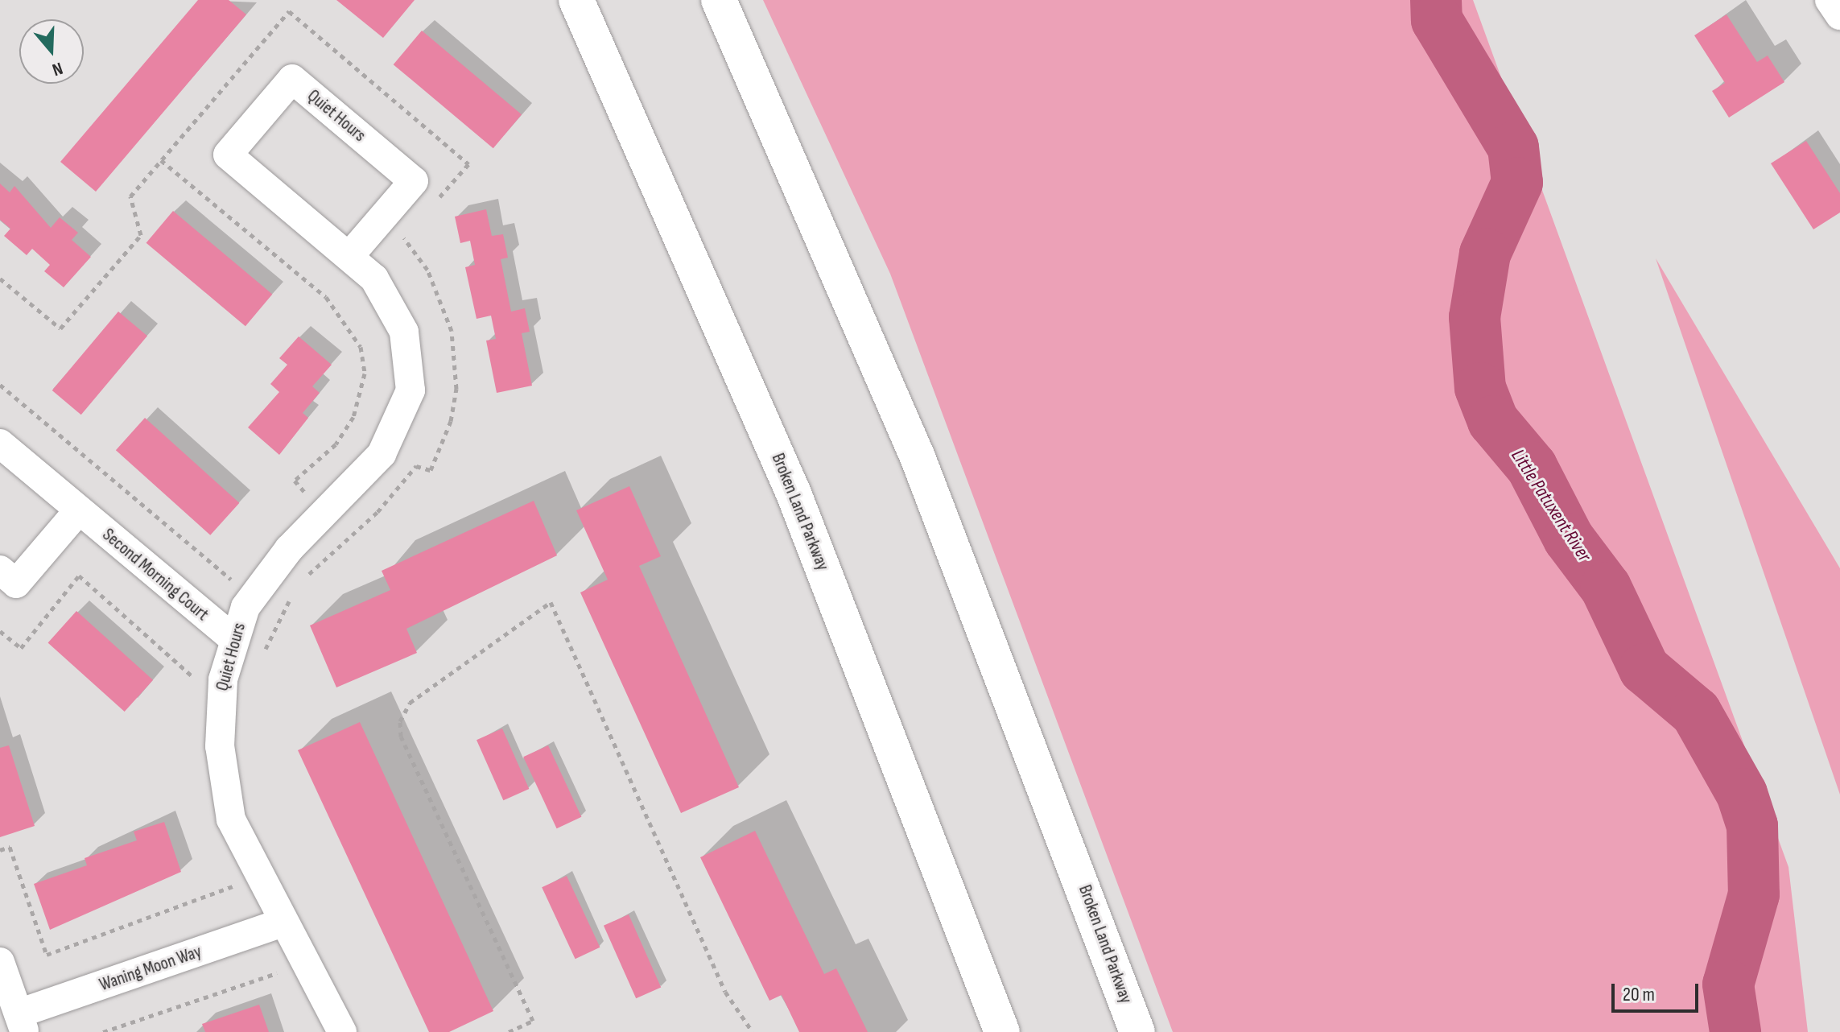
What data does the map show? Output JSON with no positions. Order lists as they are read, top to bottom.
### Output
{
  "streets": {
    "main road": ["Broken Land Parkway"],
    "street": ["Quiet Hours", "Second Morning Court", "Waning Moon Way"]
  },
  "crossings": [
    ["Quiet Hours", "Second Morning Court"],
    ["Quiet Hours", "Waning Moon Way"]
  ],
  "water": ["Little Patuxent River"],
  "scale_bar": "20 m",
  "north": "bottom"
}
